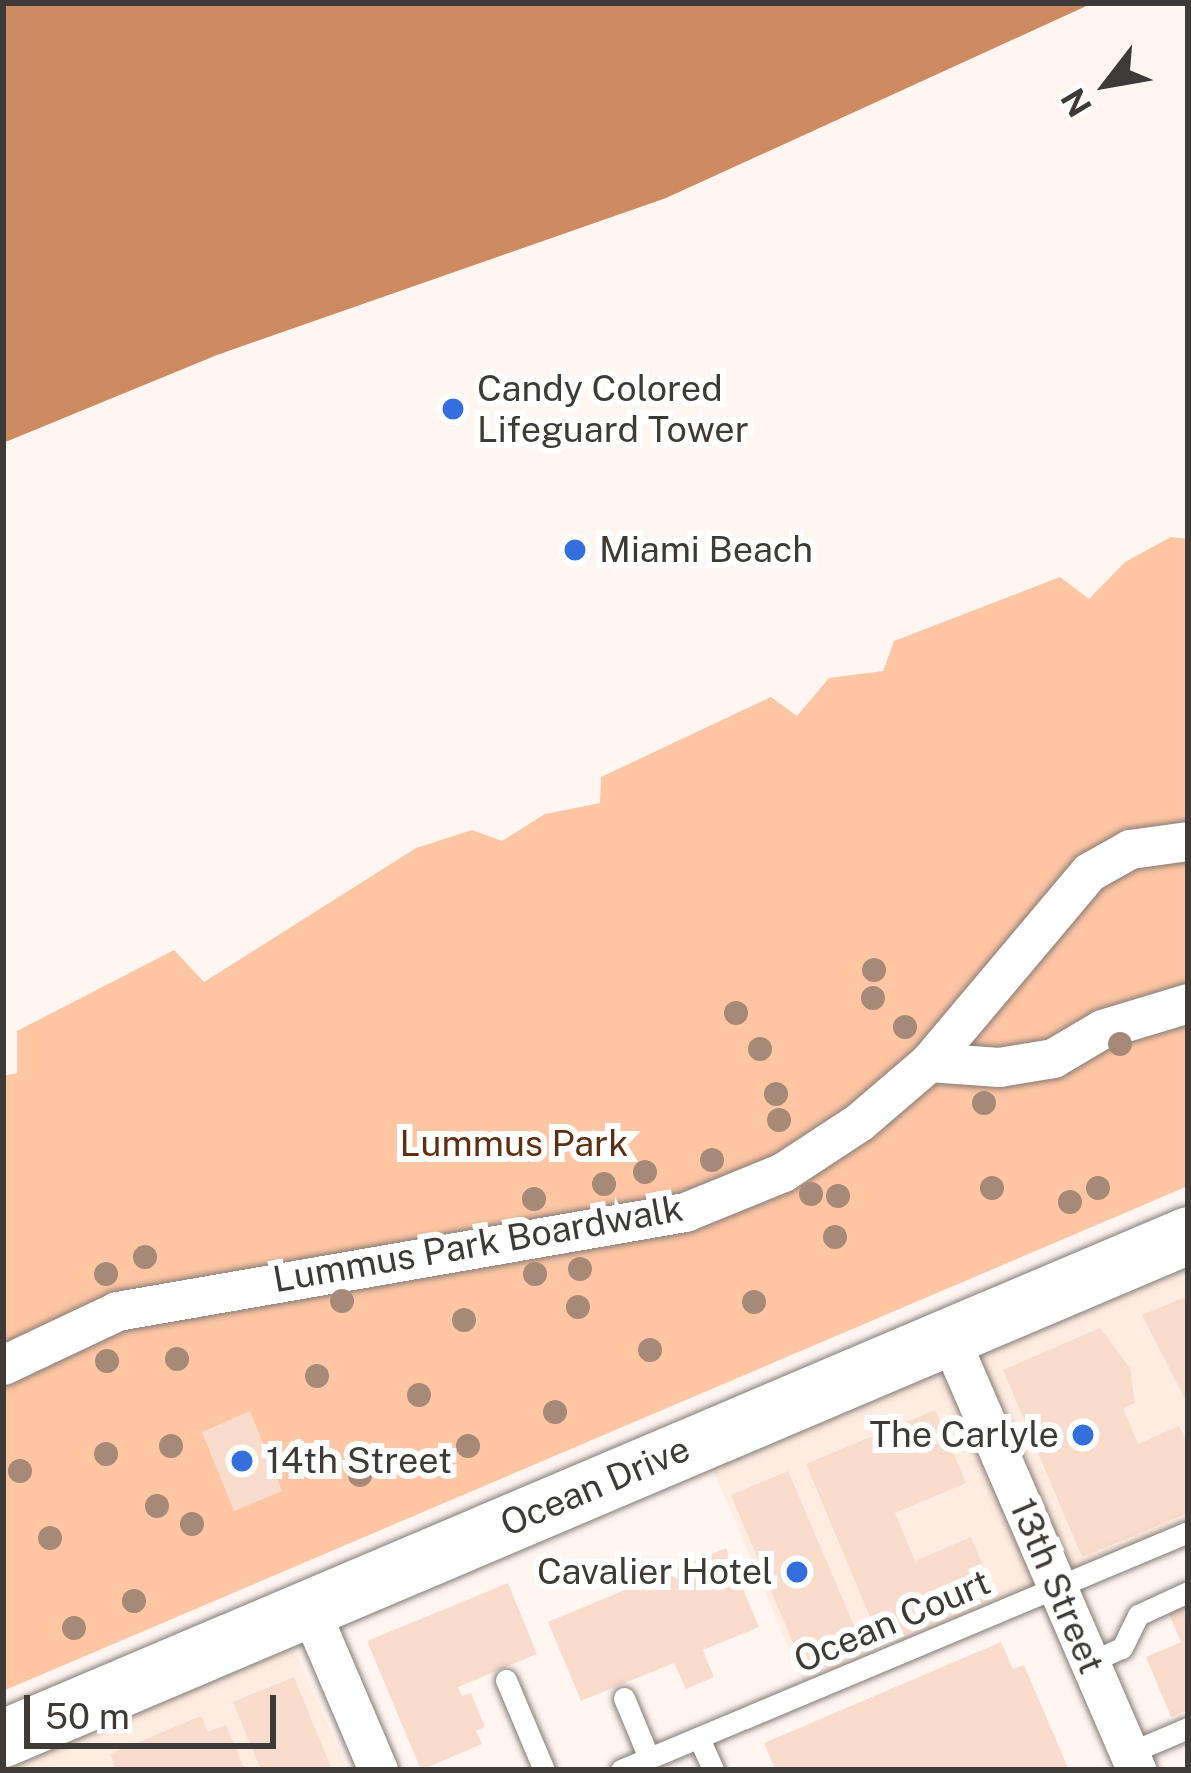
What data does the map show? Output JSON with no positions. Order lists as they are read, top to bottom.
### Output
{
  "streets": {
    "street": ["Lummus Park Boardwalk", "Ocean Drive", "13th Street"],
    "lane": ["Ocean Court"]
  },
  "crossings": [
    ["Ocean Drive", "13th Street"],
    ["13th Street", "Ocean Court"]
  ],
  "parks": ["Lummus Park"],
  "places": [
    "Candy Colored Lifeguard Tower",
    "Miami Beach",
    "The Carlyle",
    "14th Street",
    "Cavalier Hotel"
  ],
  "scale_bar": "50 m",
  "north": "bottom left"
}
